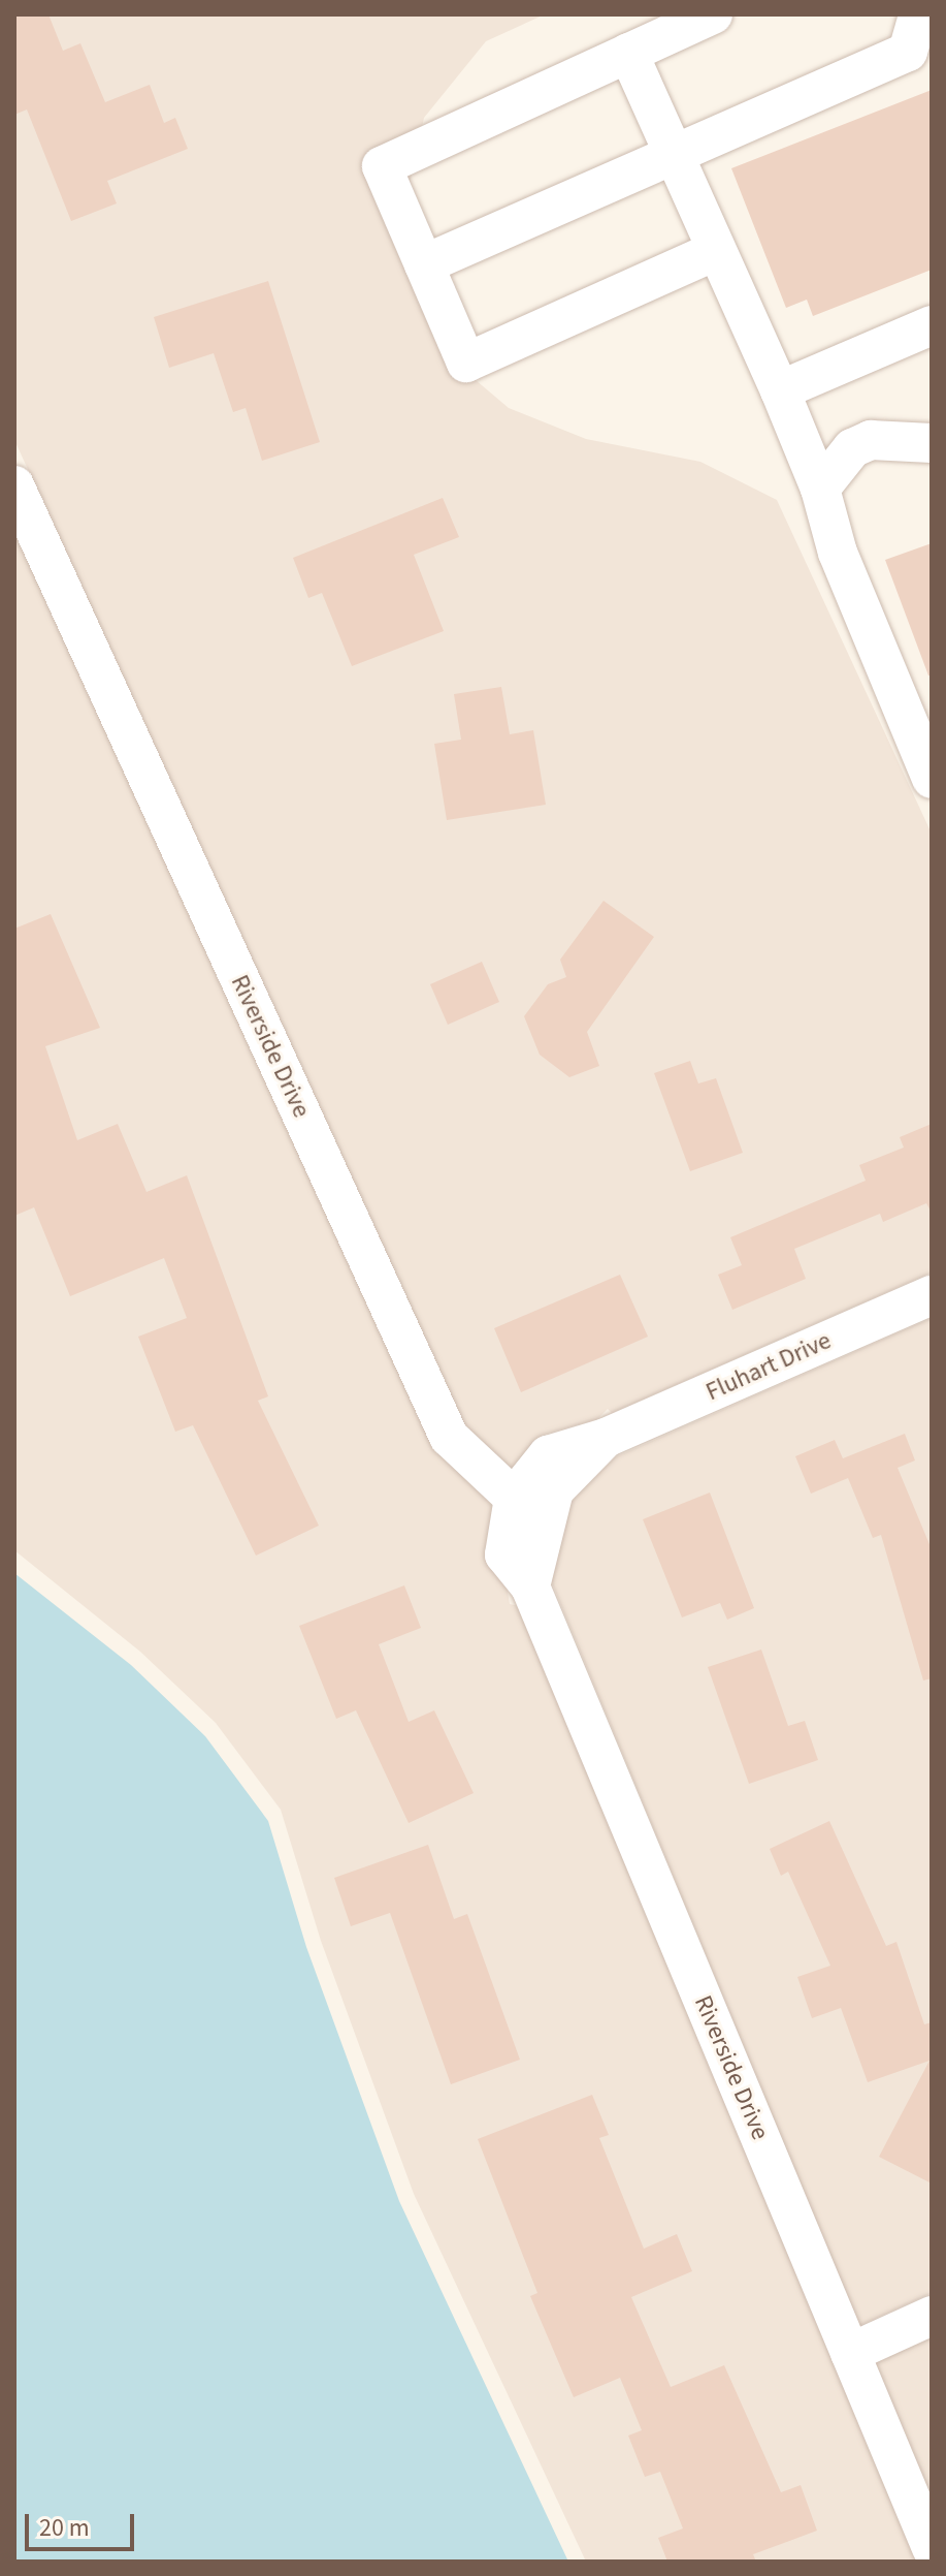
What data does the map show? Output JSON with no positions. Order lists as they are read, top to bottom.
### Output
{
  "streets": {
    "street": ["Riverside Drive", "Fluhart Drive"]
  },
  "crossings": [
    ["Riverside Drive", "Fluhart Drive"]
  ],
  "scale_bar": "20 m"
}
